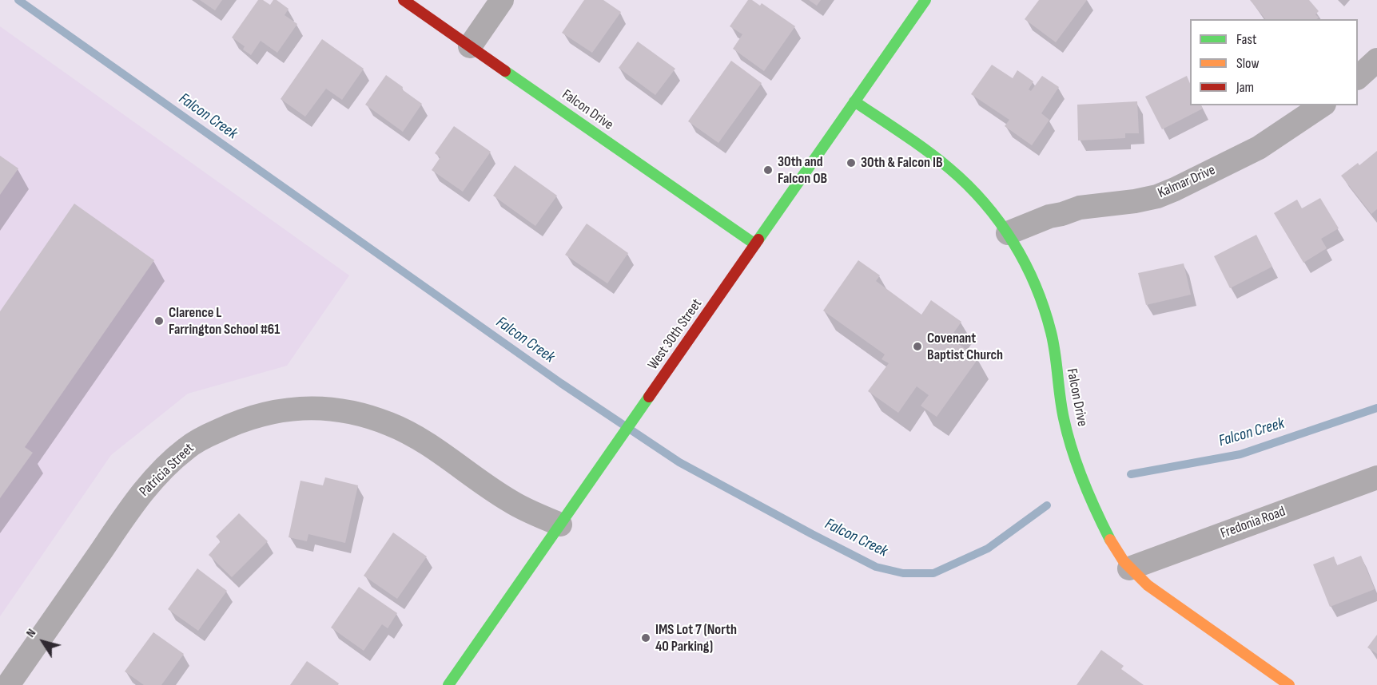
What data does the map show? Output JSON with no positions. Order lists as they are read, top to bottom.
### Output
{
  "streets": {
    "street": [
      "Falcon Drive",
      "Kalmar Drive",
      "West 30th Street",
      "Patricia Street",
      "Fredonia Road"
    ]
  },
  "crossings": [
    ["Falcon Drive", "Kalmar Drive"],
    ["Falcon Drive", "West 30th Street"],
    ["Falcon Drive", "Fredonia Road"],
    ["West 30th Street", "Patricia Street"]
  ],
  "water": ["Falcon Creek"],
  "places": [
    "30th & Falcon IB",
    "30th and Falcon OB",
    "Clarence L Farrington School #61",
    "Covenant Baptist Church",
    "IMS Lot 7 (North 40 Parking)"
  ],
  "legend": ["Fast", "Slow", "Jam"],
  "north": "top left"
}
